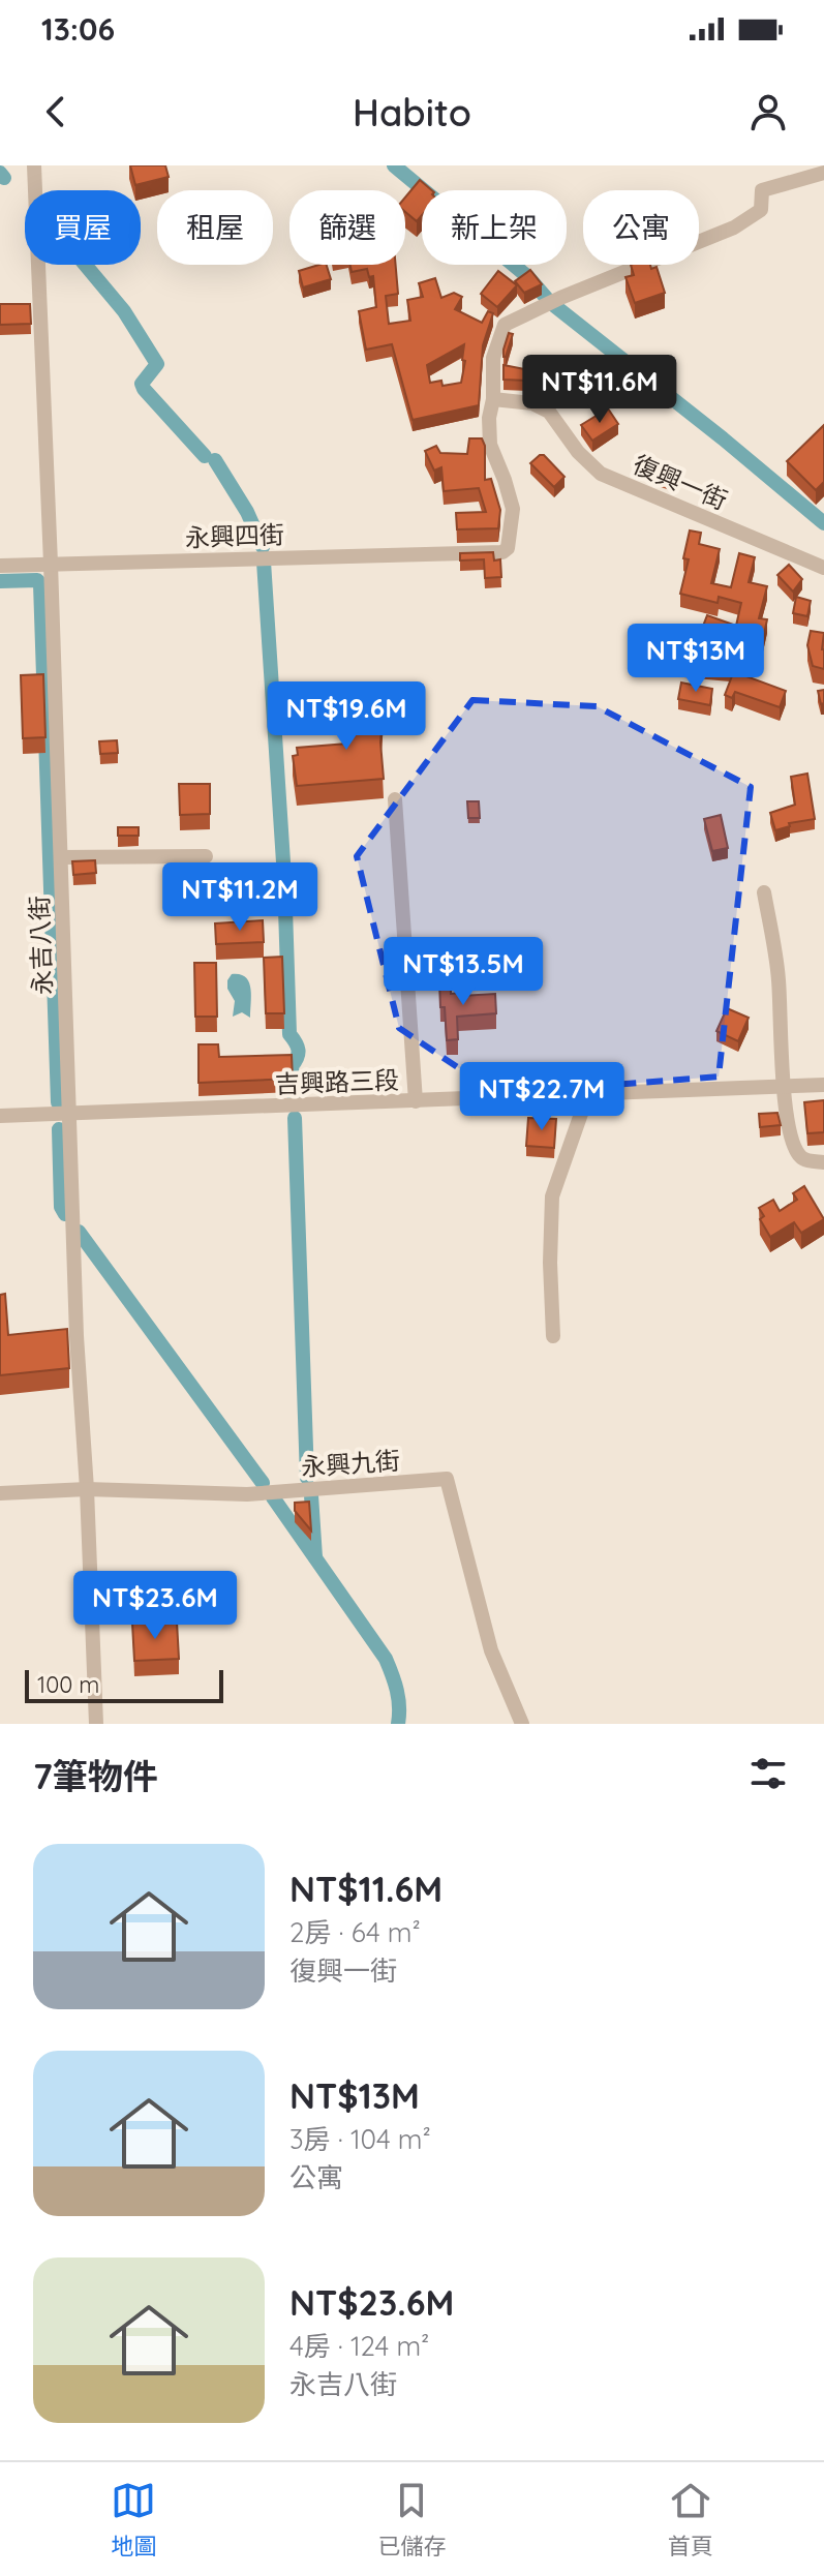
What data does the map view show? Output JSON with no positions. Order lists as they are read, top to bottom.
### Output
{
  "streets": {
    "street": [
      "復興一街",
      "永興四街",
      "永吉八街",
      "吉興路三段",
      "永興九街"
    ]
  },
  "crossings": [
    ["復興一街", "永興四街"],
    ["永興四街", "永吉八街"],
    ["永吉八街", "吉興路三段"],
    ["永吉八街", "永興九街"]
  ],
  "scale_bar": "100 m",
  "page": {
    "status": "13:06",
    "header": "Habito",
    "chip": [
      "買屋",
      "租屋",
      "篩選",
      "新上架",
      "公寓"
    ],
    "price": [
      "NT$11.6M",
      "NT$13M",
      "NT$19.6M",
      "NT$11.2M",
      "NT$13.5M",
      "NT$22.7M",
      "NT$23.6M"
    ],
    "scale": "100 m",
    "heading": "7筆物件",
    "list": [
      {
        "name": "NT$11.6M",
        "note": "2房 · 64 m² · 復興一街"
      },
      {
        "name": "NT$13M",
        "note": "3房 · 104 m² · 公寓"
      },
      {
        "name": "NT$23.6M",
        "note": "4房 · 124 m² · 永吉八街"
      }
    ],
    "tabs": ["地圖", "已儲存", "首頁"]
  }
}
